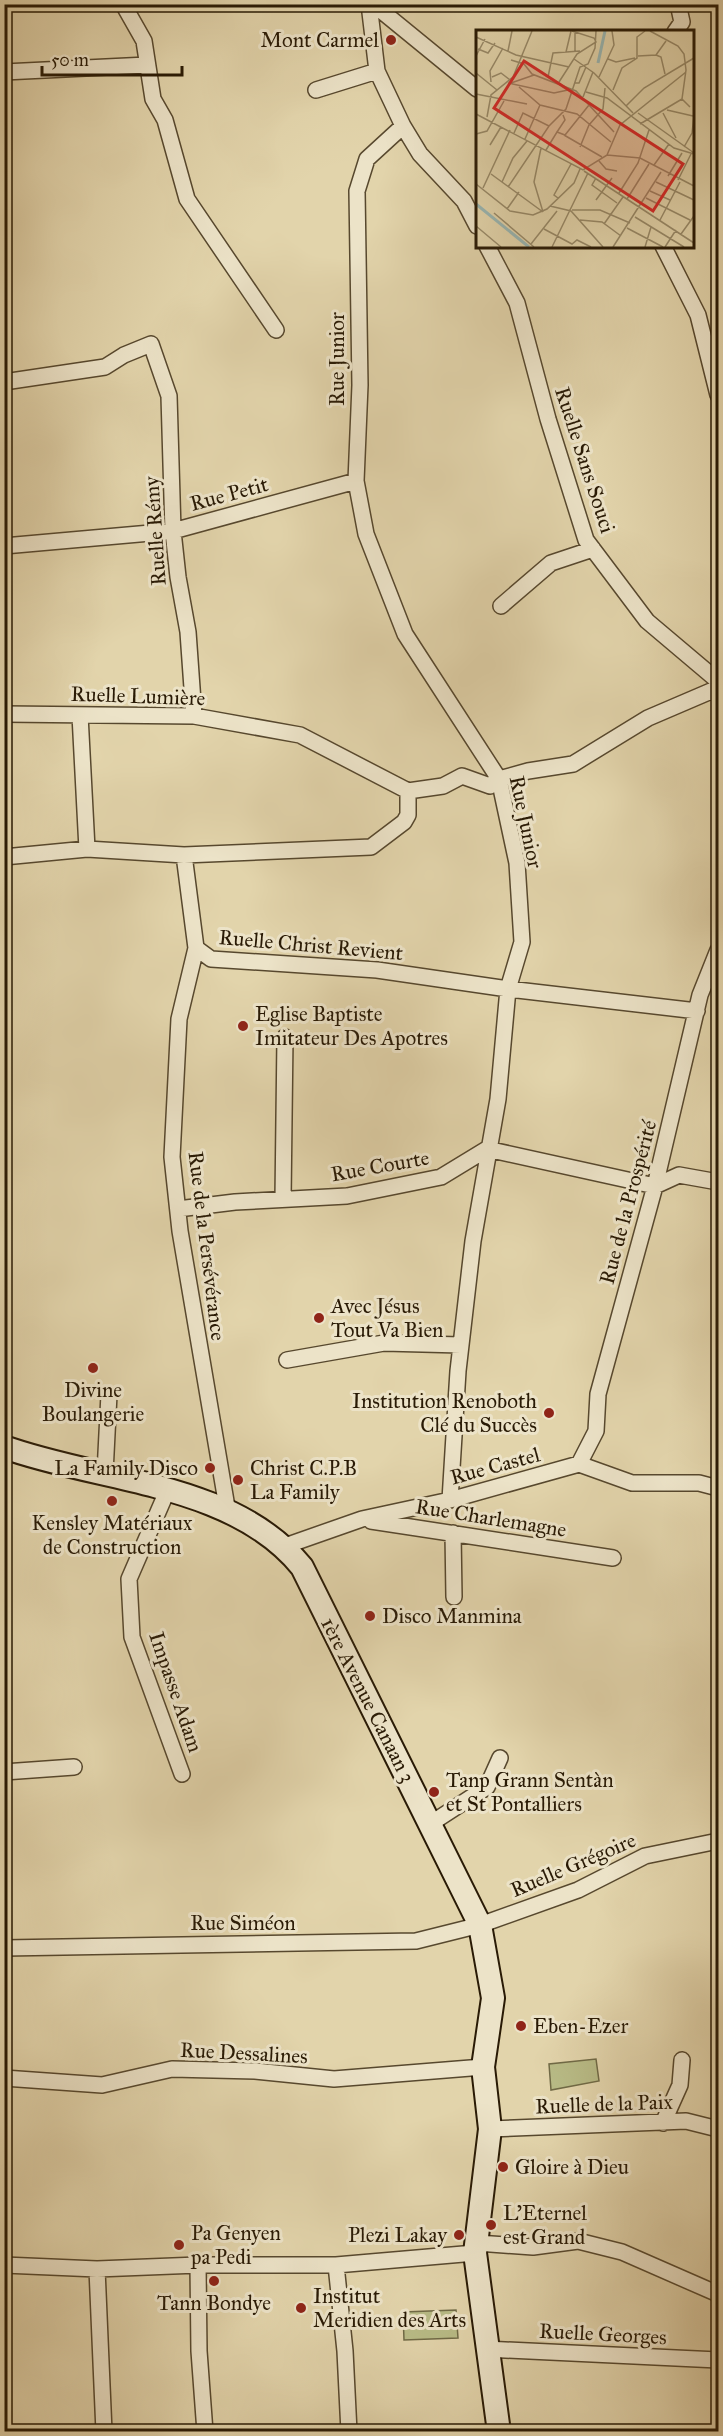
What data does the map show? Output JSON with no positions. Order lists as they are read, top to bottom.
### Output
{
  "streets": {
    "main road": ["1ère Avenue Canaan 3"],
    "street": [
      "Rue Junior",
      "Ruelle Sans Souci",
      "Rue Petit",
      "Ruelle Rémy",
      "Ruelle Lumière",
      "Ruelle Christ Revient",
      "Rue Courte",
      "Rue de la Prospérité",
      "Rue de la Persévérance",
      "Rue Castel",
      "Rue Charlemagne",
      "Impasse Adam",
      "Ruelle Grégoire",
      "Rue Siméon",
      "Rue Dessalines",
      "Ruelle de la Paix",
      "Ruelle Georges"
    ]
  },
  "crossings": [
    ["Rue Junior", "Rue Petit"],
    ["Rue Junior", "Ruelle Christ Revient"],
    ["Rue Junior", "Rue Courte"],
    ["Rue Junior", "Rue Castel"],
    ["Rue Petit", "Ruelle Rémy"],
    ["Ruelle Rémy", "Ruelle Lumière"],
    ["Ruelle Christ Revient", "Rue de la Prospérité"],
    ["Ruelle Christ Revient", "Rue de la Persévérance"],
    ["Rue Courte", "Rue de la Persévérance"],
    ["Rue de la Prospérité", "Rue Castel"],
    ["Rue de la Persévérance", "1ère Avenue Canaan 3"],
    ["Rue Castel", "Rue Charlemagne"],
    ["Rue Castel", "1ère Avenue Canaan 3"],
    ["Impasse Adam", "1ère Avenue Canaan 3"],
    ["1ère Avenue Canaan 3", "Ruelle Grégoire"],
    ["1ère Avenue Canaan 3", "Rue Siméon"],
    ["1ère Avenue Canaan 3", "Rue Dessalines"],
    ["1ère Avenue Canaan 3", "Ruelle de la Paix"],
    ["1ère Avenue Canaan 3", "Ruelle Georges"],
    ["Ruelle Grégoire", "Rue Siméon"]
  ],
  "places": [
    "Mont Carmel",
    "Eglise Baptiste Imitateur Des Apotres",
    "Avec Jésus Tout Va Bien",
    "Divine Boulangerie",
    "Institution Renoboth Clé du Succès",
    "La Family Disco",
    "Christ C.P.B La Family",
    "Kensley Matériaux de Construction",
    "Disco Manmina",
    "Tanp Grann Sentàn et St Pontalliers",
    "Eben-Ezer",
    "Gloire à Dieu",
    "L'Eternel est Grand",
    "Plezi Lakay",
    "Pa Genyen pa Pedi",
    "Tann Bondye",
    "Institut Meridien des Arts"
  ],
  "scale_bar": "50 m"
}
